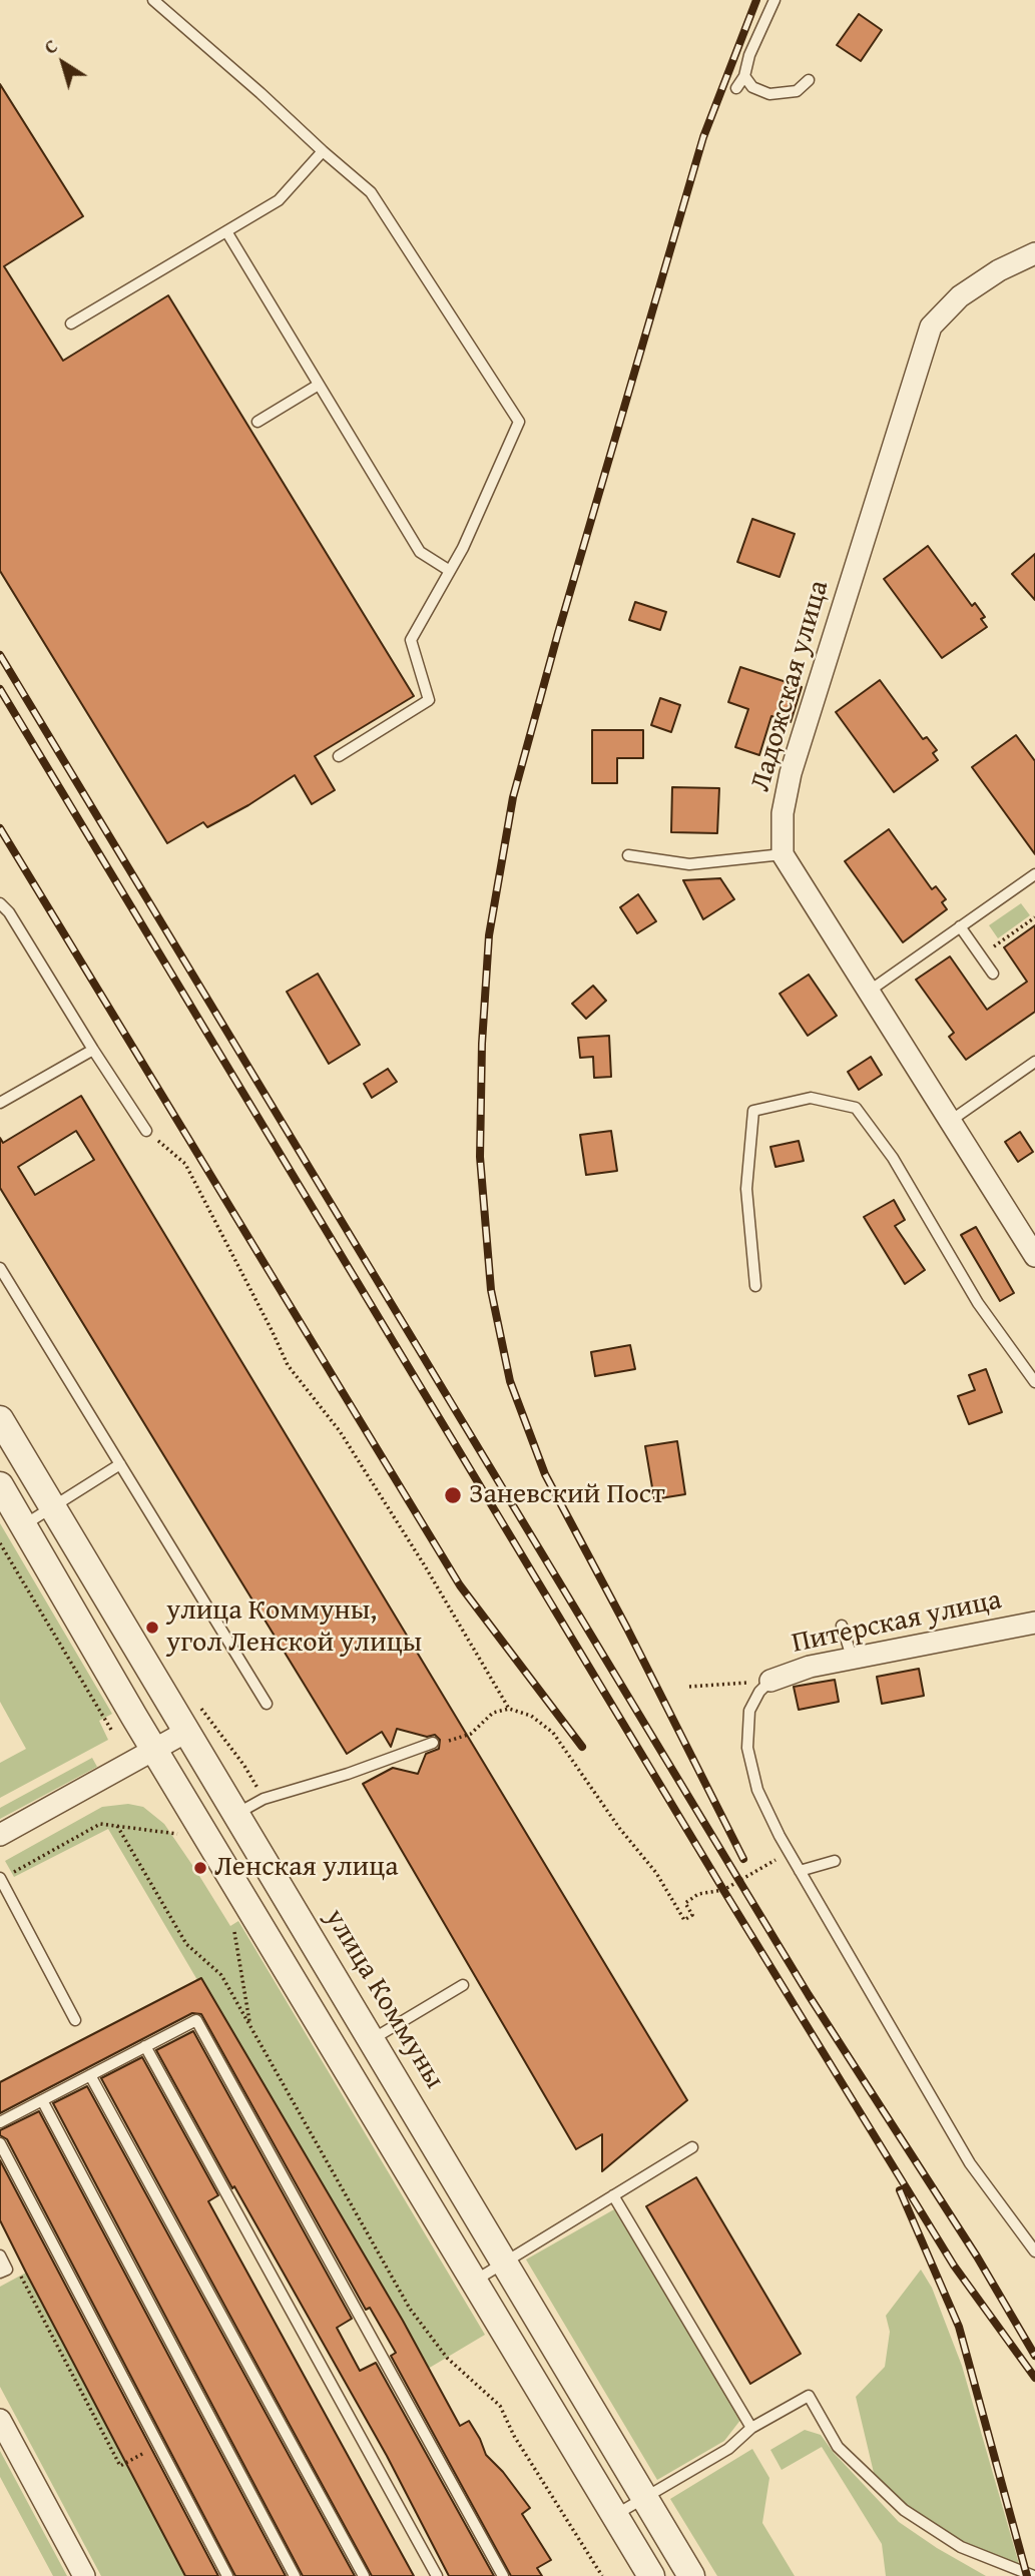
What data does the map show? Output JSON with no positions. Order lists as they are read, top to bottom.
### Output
{
  "streets": {
    "street": ["Ладожская улица", "Питерская улица", "улица Коммуны"]
  },
  "places": ["Заневский Пост", "улица Коммуны, угол Ленской улицы", "Ленская улица"],
  "north": "top left"
}
